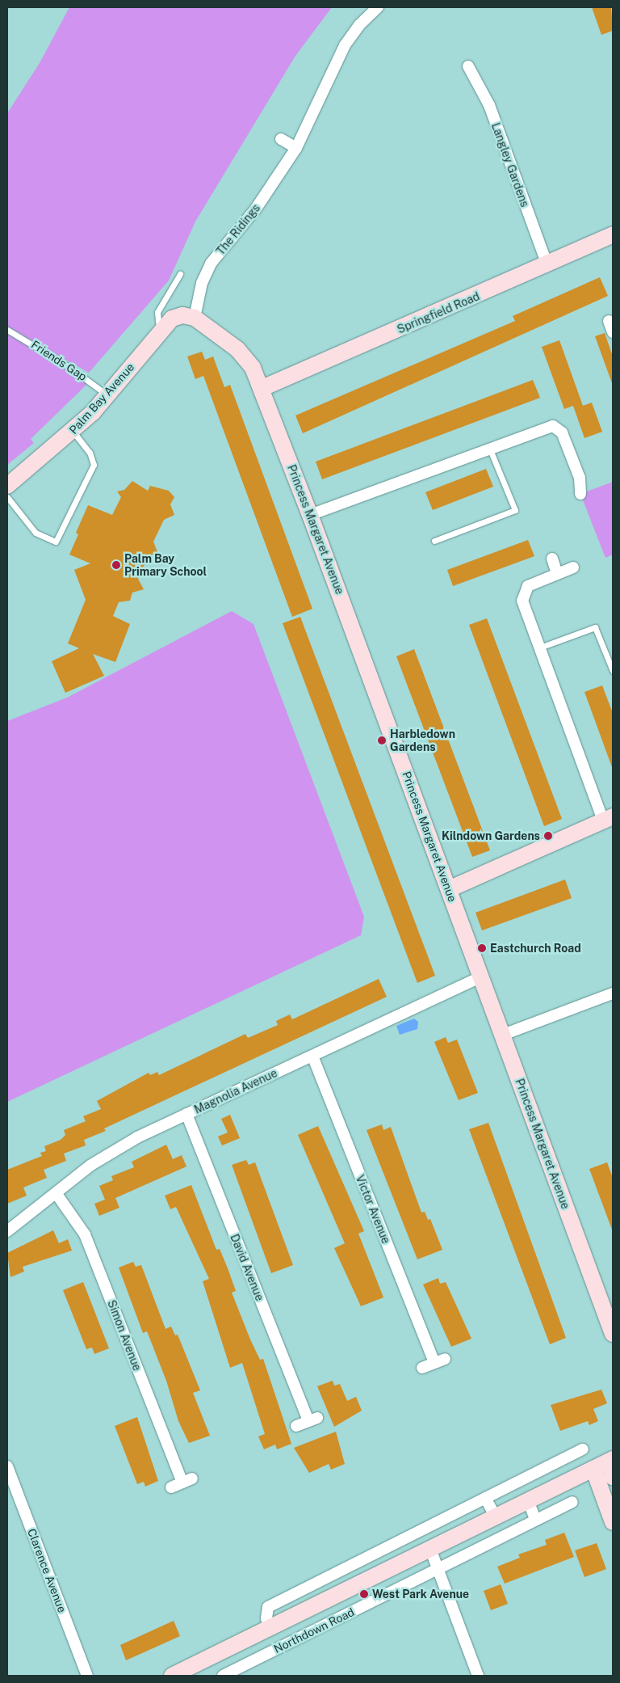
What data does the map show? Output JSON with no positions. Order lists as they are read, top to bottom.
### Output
{
  "streets": {
    "main road": [
      "Springfield Road",
      "Palm Bay Avenue",
      "Princess Margaret Avenue",
      "Northdown Road"
    ],
    "street": [
      "Langley Gardens",
      "The Ridings",
      "Magnolia Avenue",
      "Victor Avenue",
      "David Avenue",
      "Simon Avenue",
      "Clarence Avenue"
    ],
    "lane": ["Friends Gap"]
  },
  "crossings": [
    ["Langley Gardens", "Springfield Road"],
    ["The Ridings", "Palm Bay Avenue"],
    ["The Ridings", "Princess Margaret Avenue"],
    ["Springfield Road", "Princess Margaret Avenue"],
    ["Friends Gap", "Palm Bay Avenue"],
    ["Palm Bay Avenue", "Princess Margaret Avenue"],
    ["Princess Margaret Avenue", "Magnolia Avenue"],
    ["Magnolia Avenue", "Victor Avenue"],
    ["Magnolia Avenue", "David Avenue"],
    ["Magnolia Avenue", "Simon Avenue"]
  ],
  "places": [
    "Palm Bay Primary School",
    "Harbledown Gardens",
    "Kilndown Gardens",
    "Eastchurch Road",
    "West Park Avenue"
  ]
}
